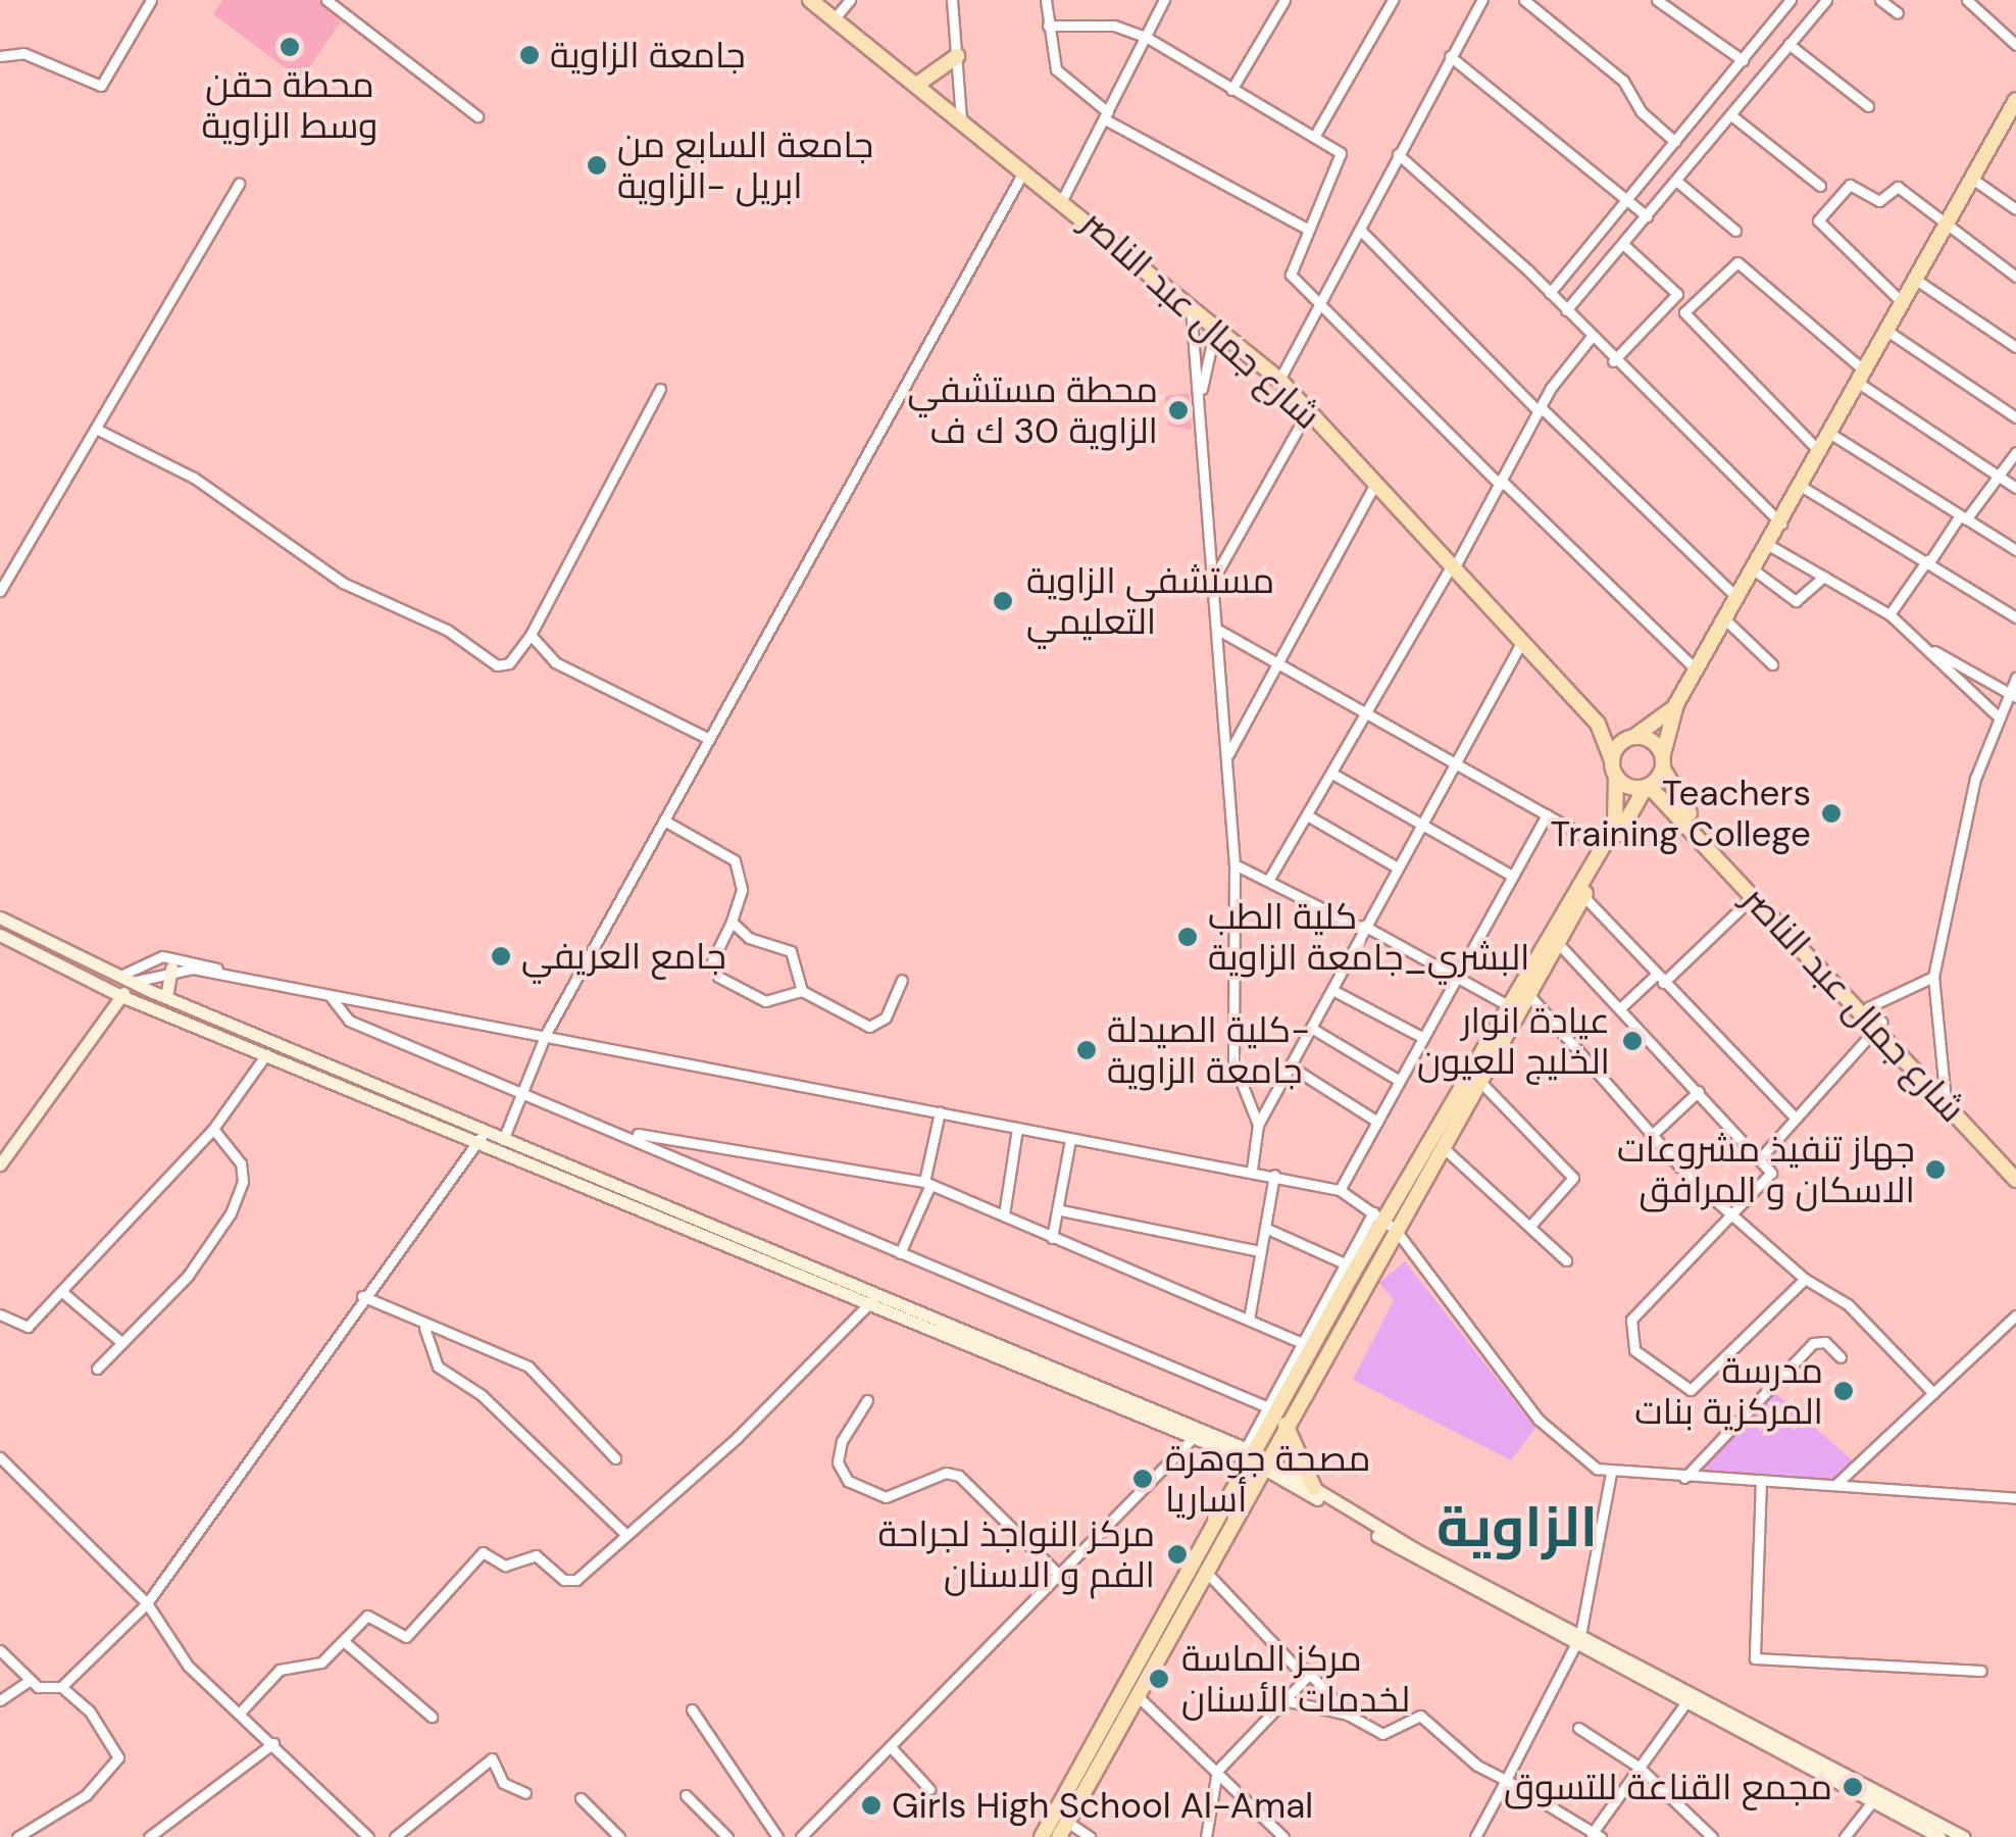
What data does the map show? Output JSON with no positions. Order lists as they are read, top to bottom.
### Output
{
  "streets": {
    "main road": ["شارع جمال عبد الناصر"]
  },
  "districts": ["الزاوية"],
  "places": [
    "محطة حقن وسط الزاوية",
    "جامعة الزاوية",
    "جامعة السابع من ابريل -الزاوية",
    "محطة مستشفي الزاوية 30 ك ف",
    "مستشفى الزاوية التعليمي",
    "Teachers Training College",
    "كلية الطب البشري_جامعة الزاوية",
    "جامع العريفي",
    "عيادة انوار الخليج للعيون",
    "كلية الصيدلة- جامعة الزاوية",
    "جهاز تنفيذ مشروعات الاسكان و المرافق",
    "مدرسة المركزية بنات",
    "مصحة جوهرة أساريا",
    "مركز النواجذ لجراحة الفم و الاسنان",
    "مركز الماسة لخدمات الأسنان",
    "مجمع القناعة للتسوق",
    "Girls High School Al-Amal"
  ]
}
